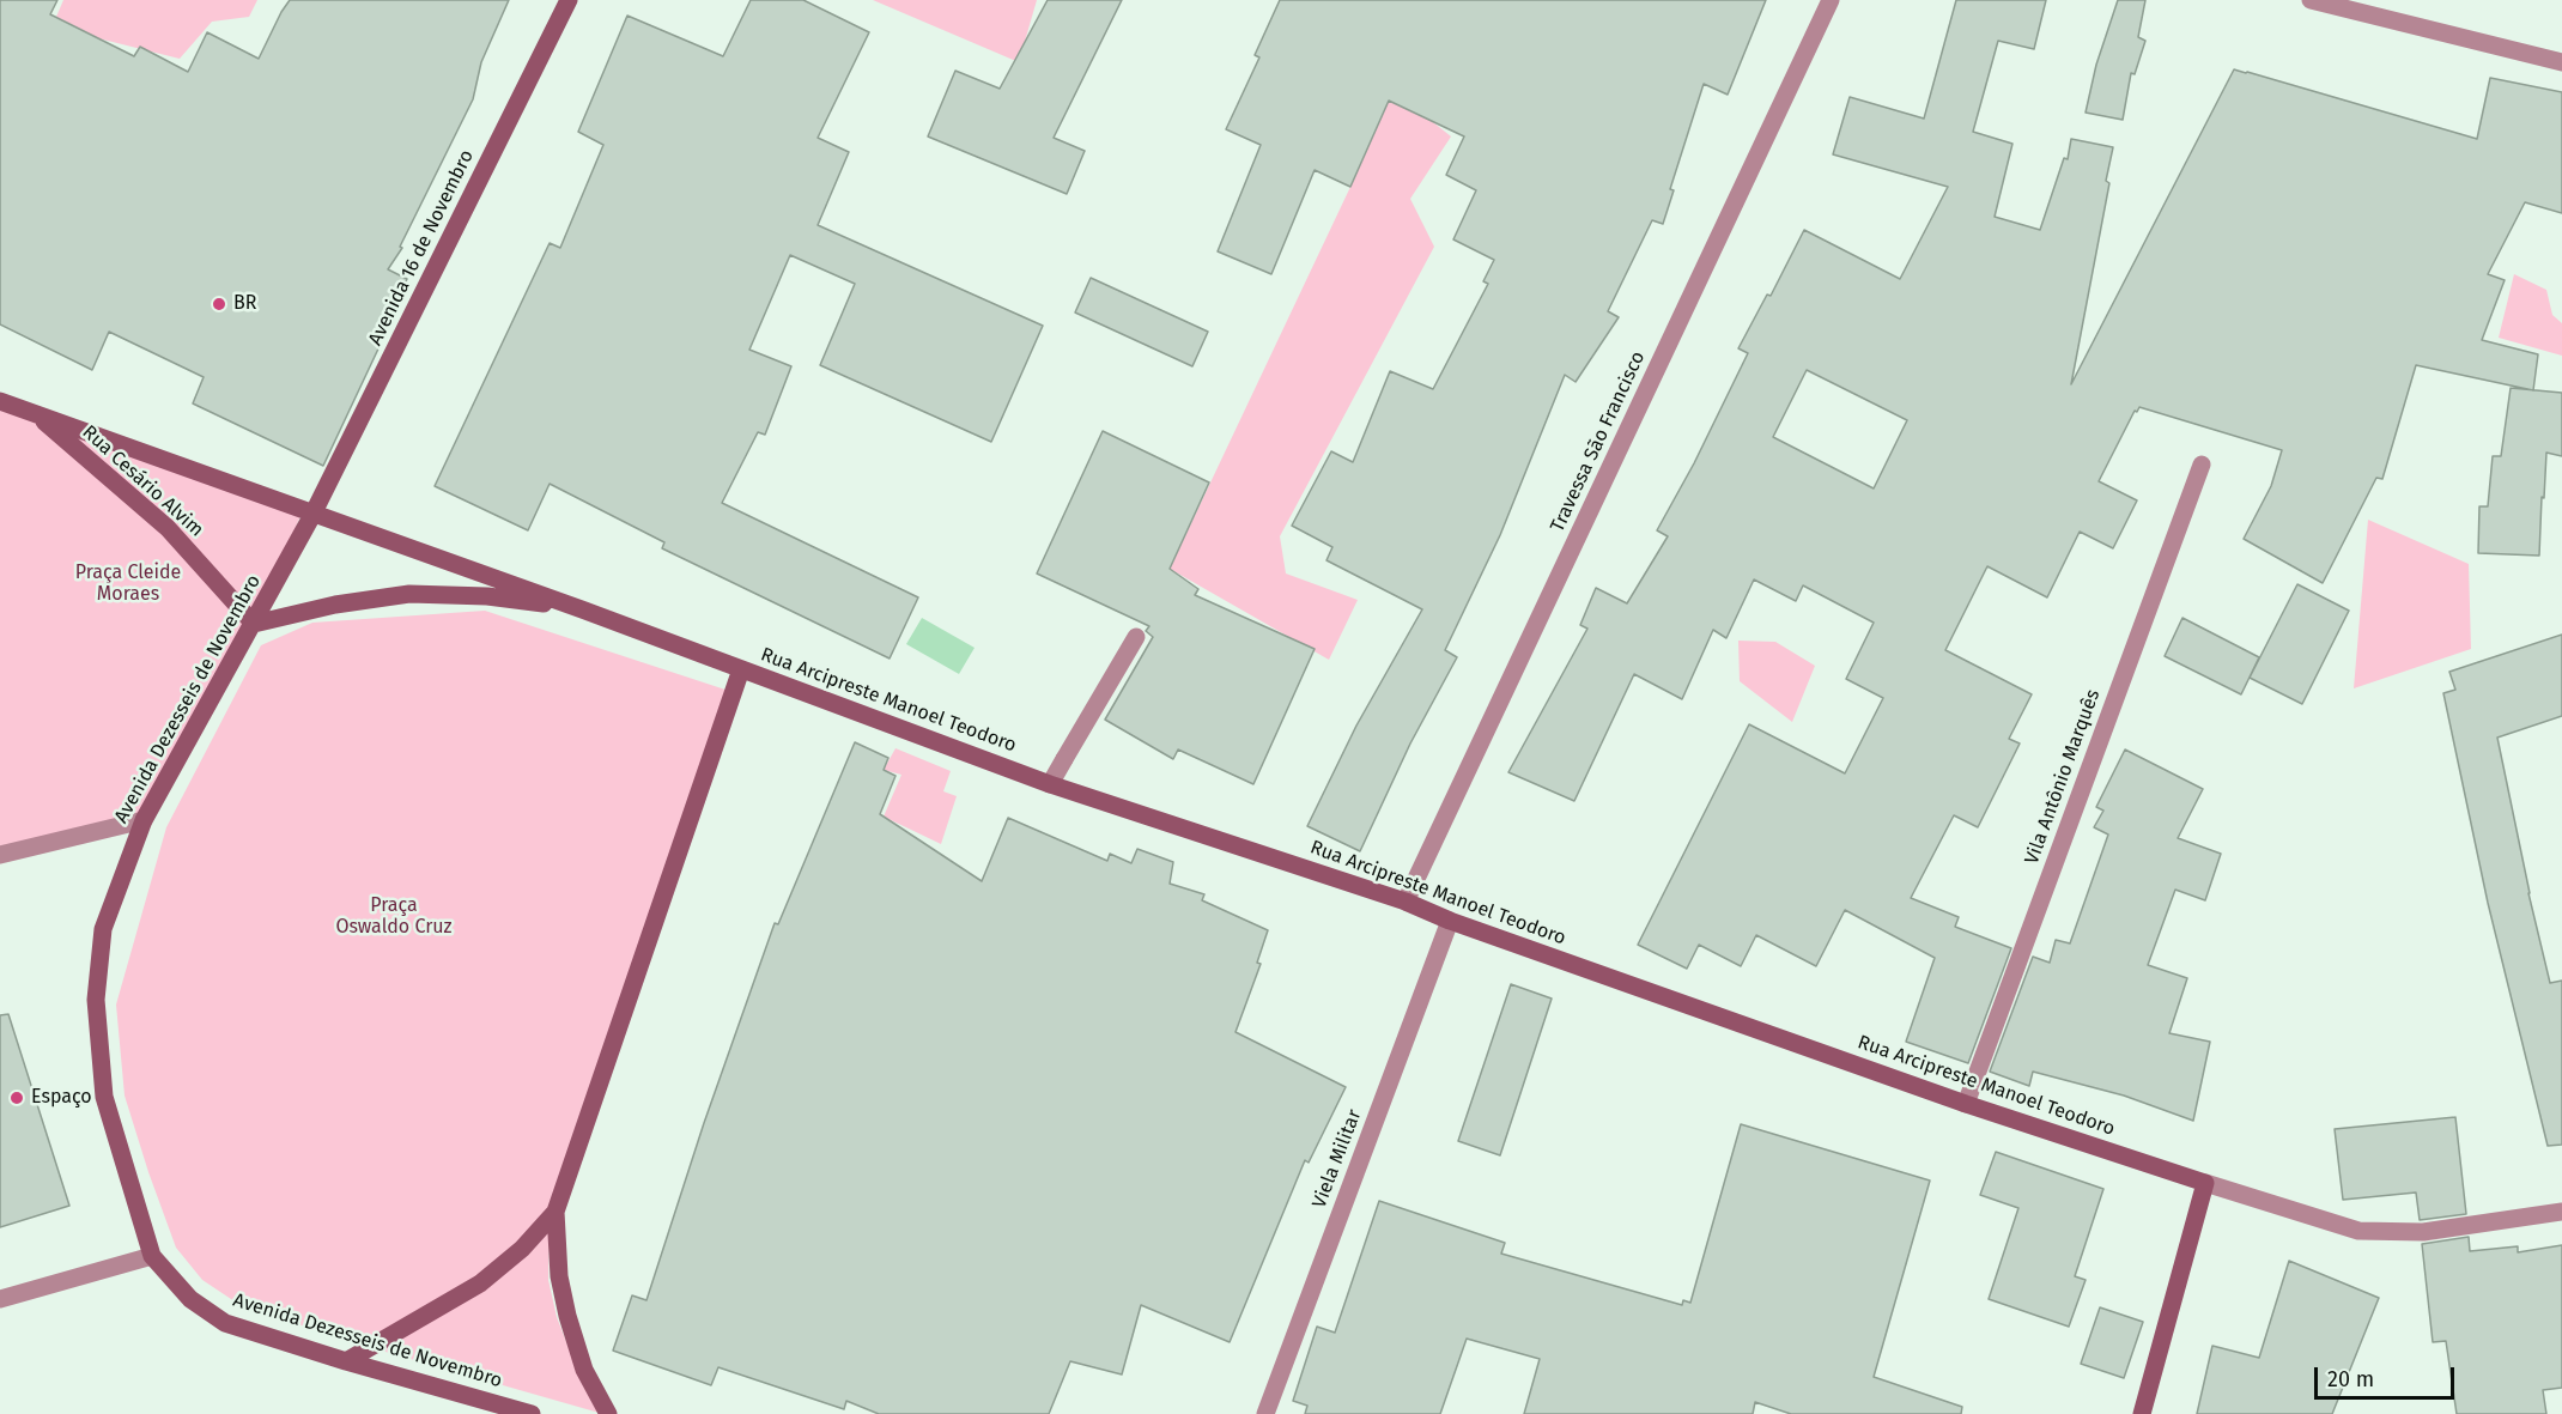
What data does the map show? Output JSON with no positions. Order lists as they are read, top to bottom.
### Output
{
  "streets": {
    "main road": [
      "Avenida 16 de Novembro",
      "Rua Cesário Alvim",
      "Avenida Dezesseis de Novembro",
      "Rua Arcipreste Manoel Teodoro"
    ],
    "street": ["Travessa São Francisco", "Vila Antônio Marquês", "Viela Militar"]
  },
  "crossings": [
    ["Avenida 16 de Novembro", "Rua Cesário Alvim"],
    ["Avenida 16 de Novembro", "Avenida Dezesseis de Novembro"],
    ["Avenida 16 de Novembro", "Rua Arcipreste Manoel Teodoro"],
    ["Travessa São Francisco", "Rua Arcipreste Manoel Teodoro"],
    ["Rua Cesário Alvim", "Avenida Dezesseis de Novembro"],
    ["Rua Cesário Alvim", "Rua Arcipreste Manoel Teodoro"],
    ["Avenida Dezesseis de Novembro", "Rua Arcipreste Manoel Teodoro"],
    ["Rua Arcipreste Manoel Teodoro", "Vila Antônio Marquês"],
    ["Rua Arcipreste Manoel Teodoro", "Viela Militar"]
  ],
  "parks": ["Praça Cleide Moraes", "Praça Oswaldo Cruz"],
  "places": ["BR", "Espaço"],
  "scale_bar": "20 m"
}
